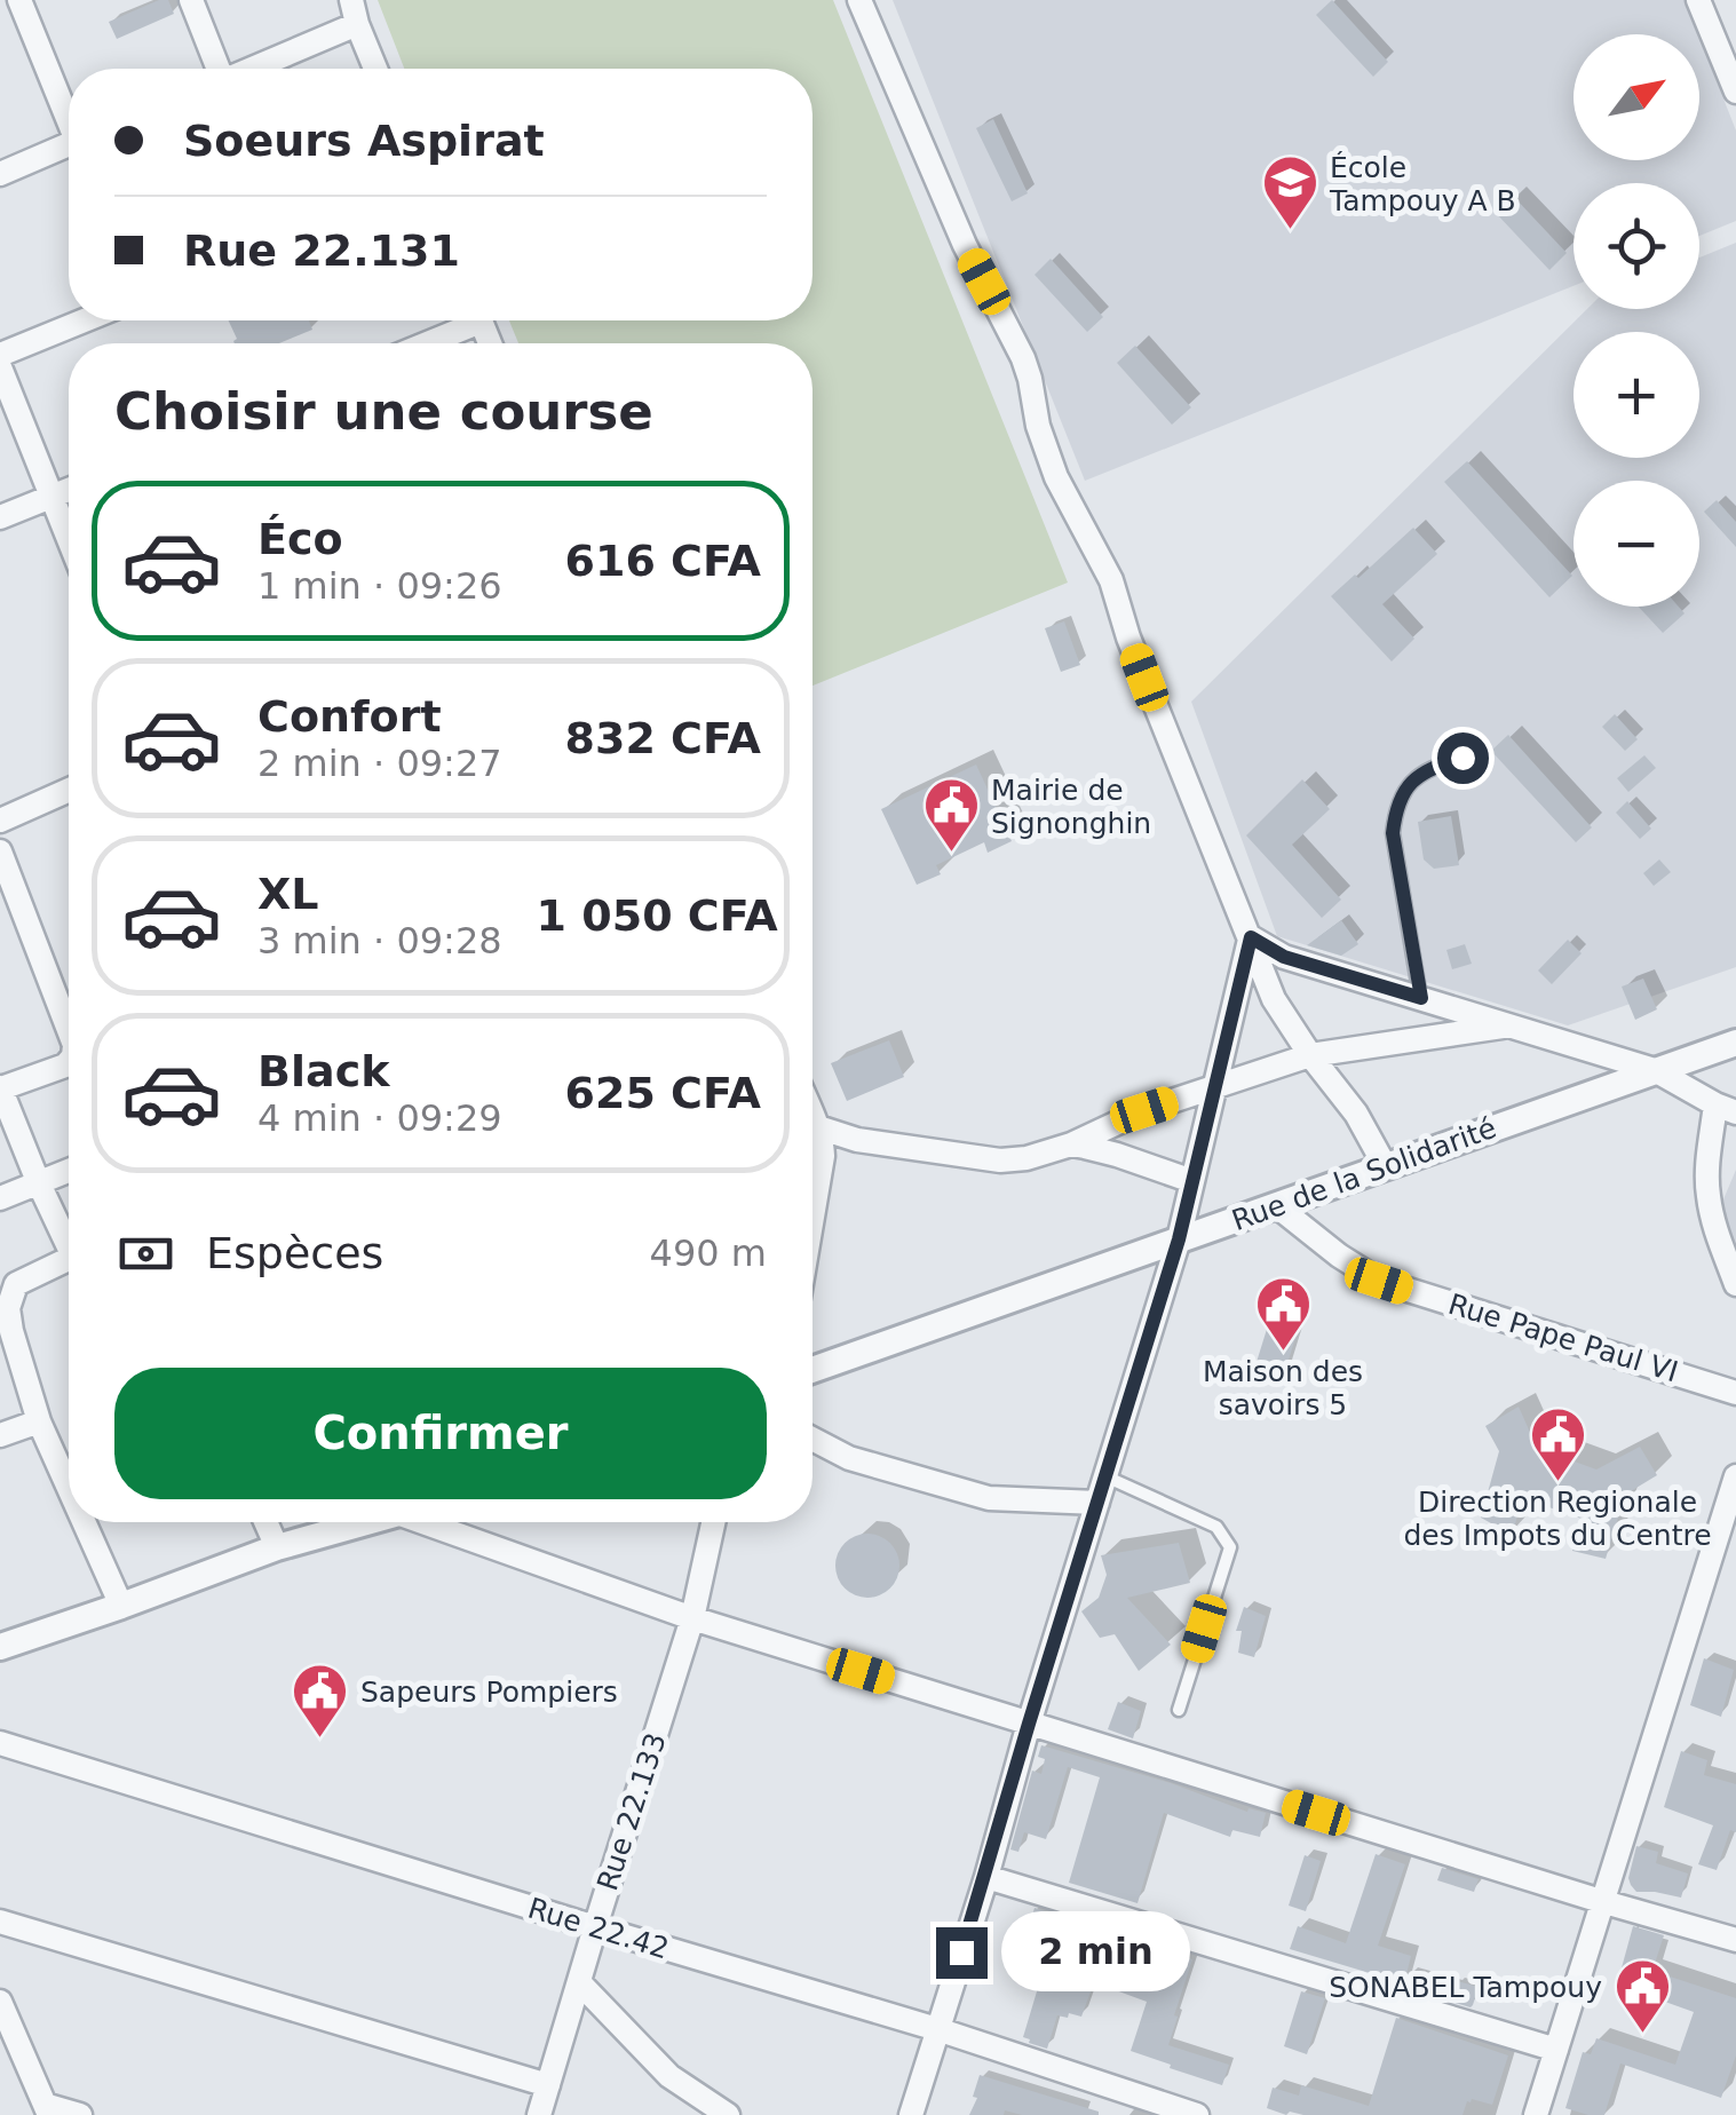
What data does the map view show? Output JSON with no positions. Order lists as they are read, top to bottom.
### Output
{
  "streets": {
    "street": [
      "Rue de la Solidarité",
      "Rue Pape Paul VI",
      "Rue 22.133",
      "Rue 22.42"
    ]
  },
  "crossings": [
    ["Rue de la Solidarité", "Rue Pape Paul VI"],
    ["Rue 22.133", "Rue 22.42"]
  ],
  "places": {
    "school or university": ["École Tampouy A B"],
    "public building": [
      "Mairie de Signonghin",
      "Maison des savoirs 5",
      "Direction Regionale des Impots du Centre",
      "Sapeurs Pompiers",
      "SONABEL Tampouy"
    ]
  },
  "north": "top right",
  "page": {
    "map_buttons": ["+", "−"],
    "banner": ["Soeurs Aspirat", "Rue 22.131"],
    "heading": "Choisir une course",
    "list": [
      {
        "name": "Éco",
        "note": "1 min · 09:26",
        "value": "616 CFA"
      },
      {
        "name": "Confort",
        "note": "2 min · 09:27",
        "value": "832 CFA"
      },
      {
        "name": "XL",
        "note": "3 min · 09:28",
        "value": "1 050 CFA"
      },
      {
        "name": "Black",
        "note": "4 min · 09:29",
        "value": "625 CFA"
      }
    ],
    "pay": ["Espèces", "490 m"],
    "buttons": "Confirmer",
    "bubble": "2 min"
  }
}
